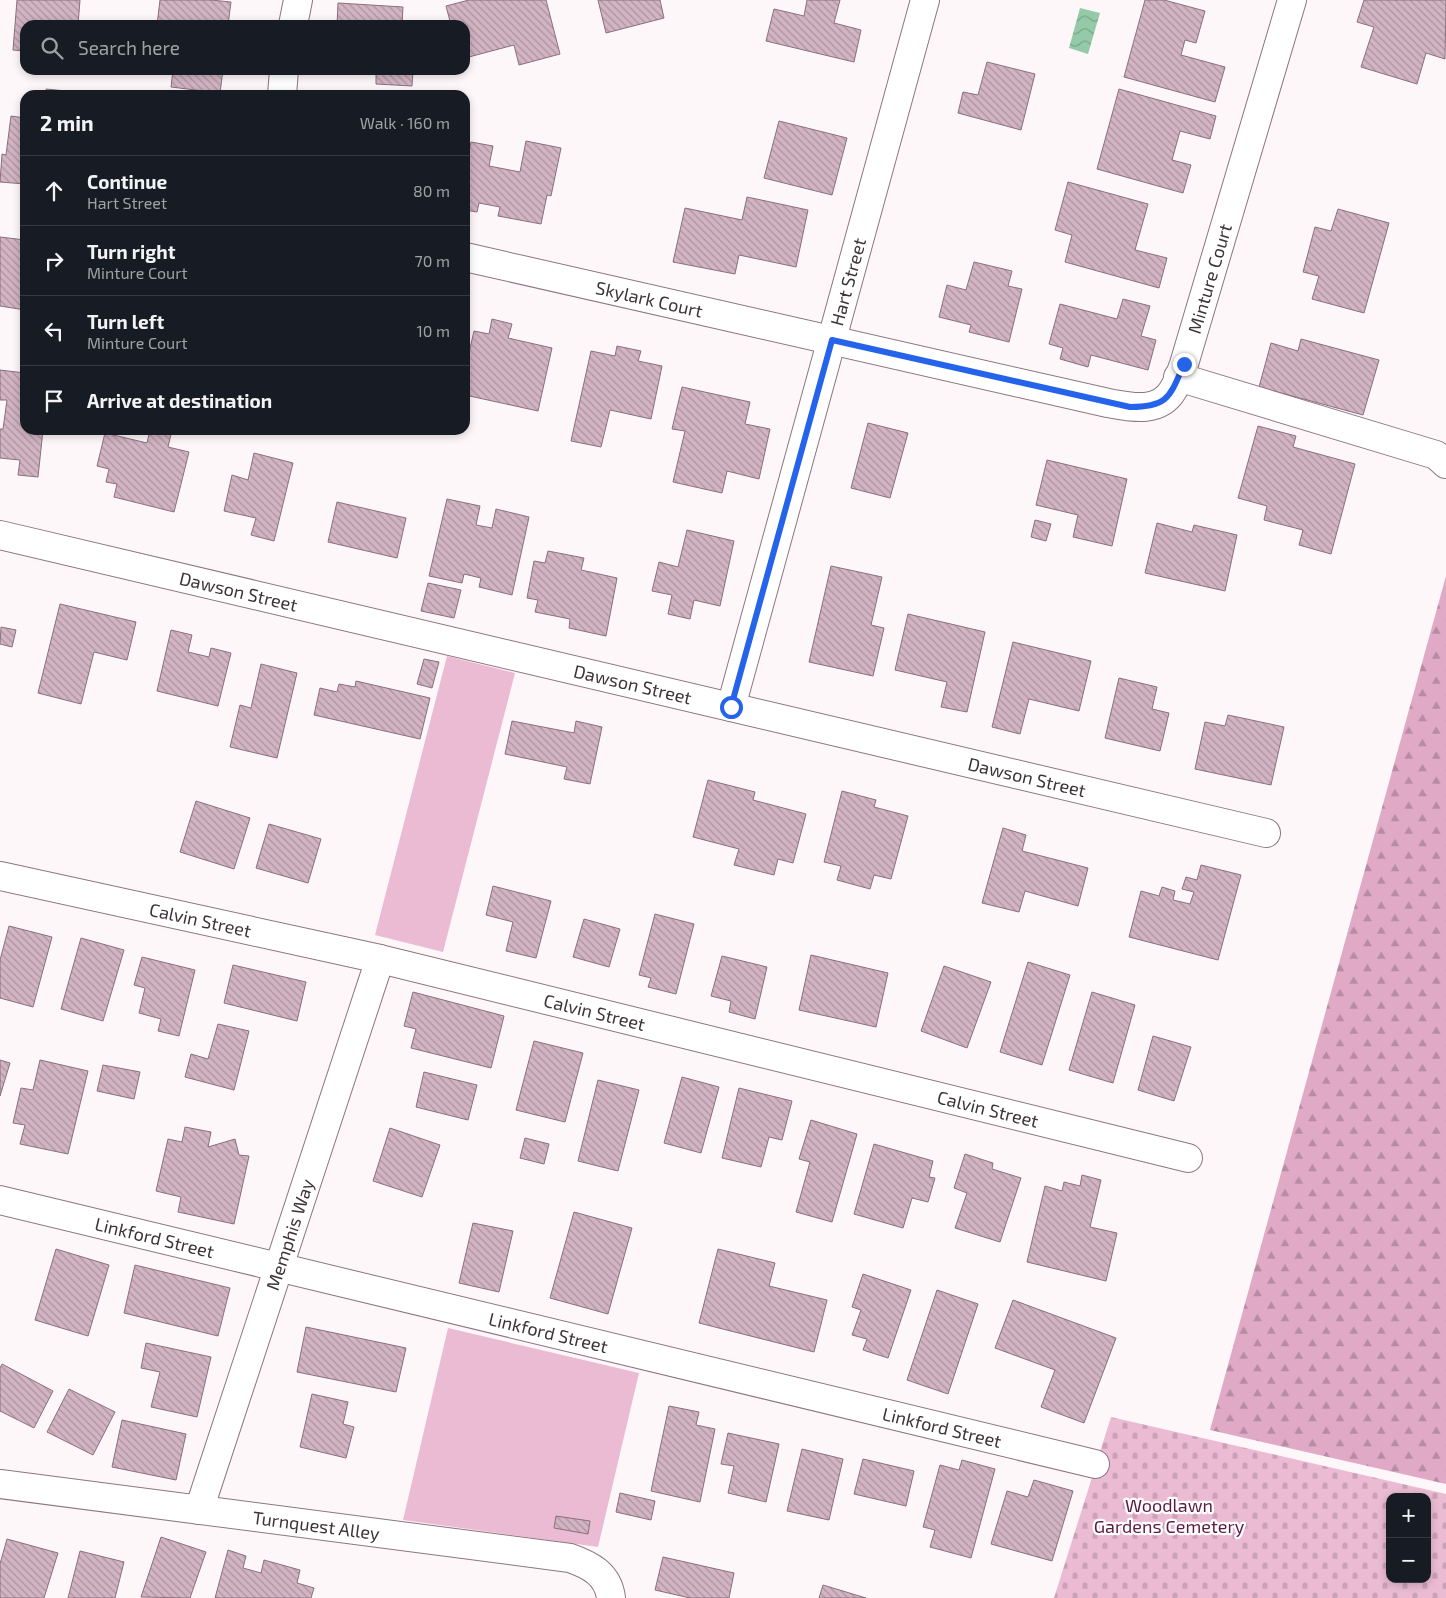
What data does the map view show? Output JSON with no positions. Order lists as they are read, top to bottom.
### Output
{
  "streets": {
    "street": [
      "Minture Court",
      "Hart Street",
      "Skylark Court",
      "Dawson Street",
      "Calvin Street",
      "Memphis Way",
      "Linkford Street",
      "Turnquest Alley"
    ]
  },
  "crossings": [
    ["Minture Court", "Hart Street"],
    ["Minture Court", "Skylark Court"],
    ["Hart Street", "Skylark Court"],
    ["Hart Street", "Dawson Street"],
    ["Calvin Street", "Memphis Way"],
    ["Memphis Way", "Linkford Street"],
    ["Memphis Way", "Turnquest Alley"]
  ],
  "parks": ["Woodlawn Gardens Cemetery"],
  "page": {
    "search": "Search here",
    "heading": ["2 min", "Walk · 160 m"],
    "list": [
      ["Continue", "Hart Street", "80 m"],
      ["Turn right", "Minture Court", "70 m"],
      ["Turn left", "Minture Court", "10 m"],
      "Arrive at destination"
    ],
    "map_buttons": ["+", "−"]
  }
}
